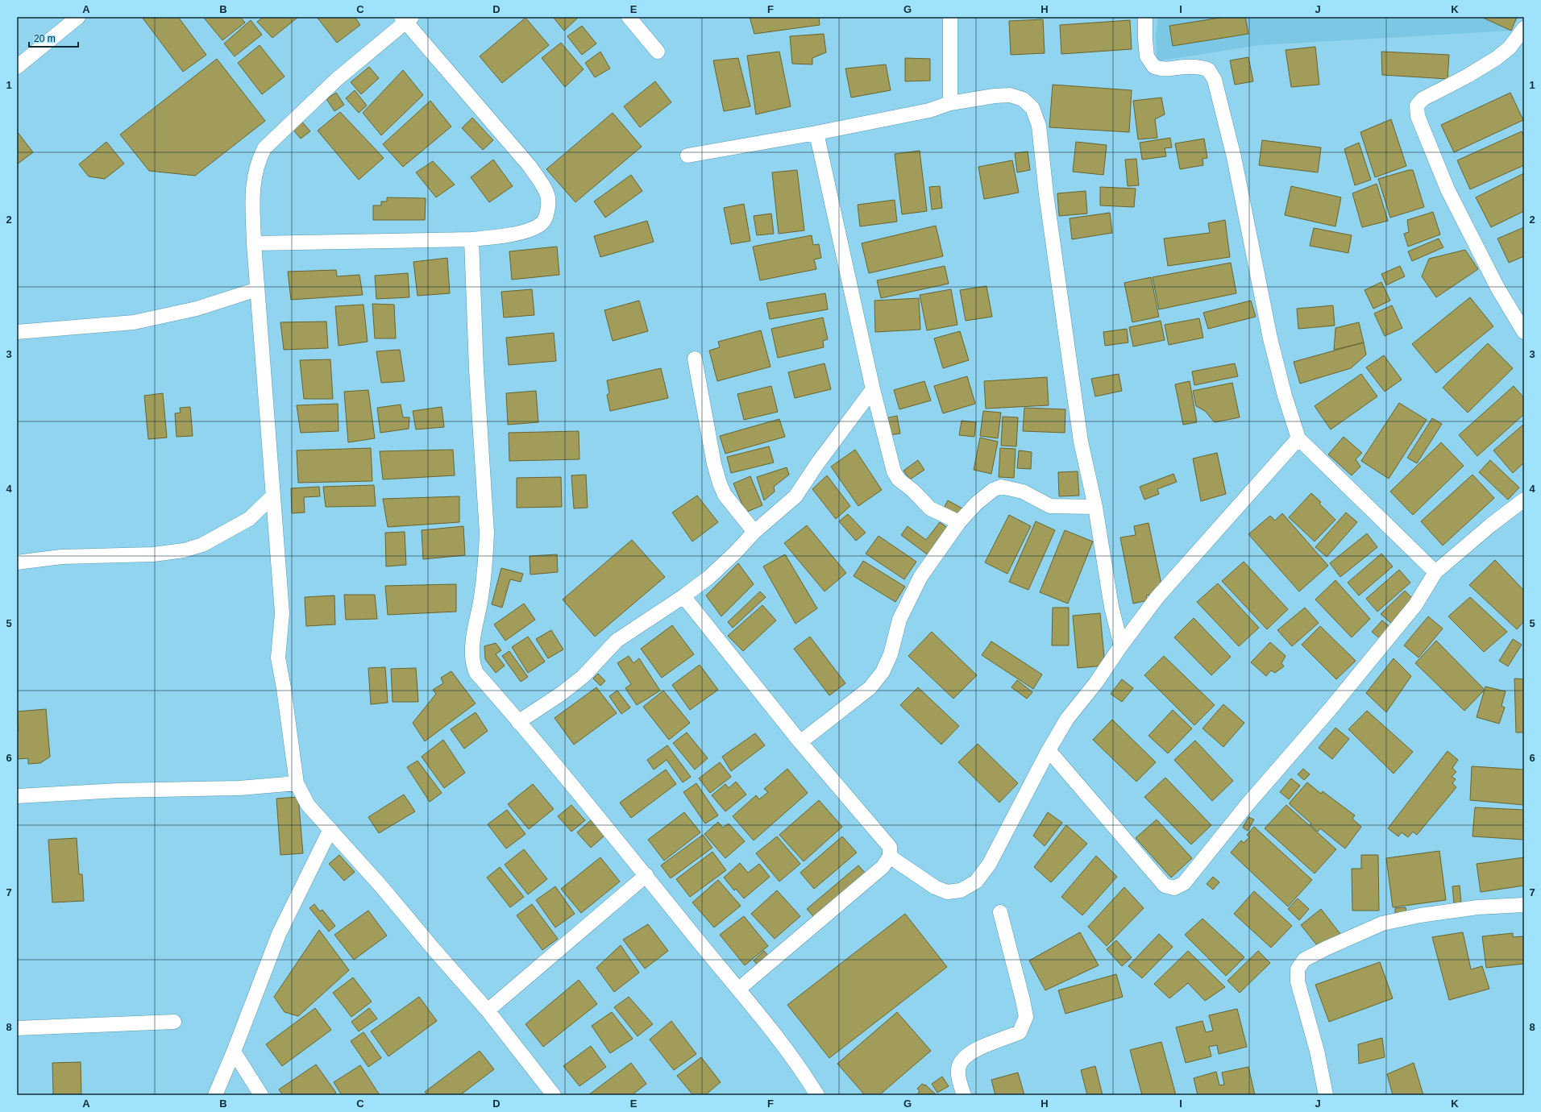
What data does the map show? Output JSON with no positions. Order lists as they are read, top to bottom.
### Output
{
  "scale_bar": "20 m",
  "grid": {
    "columns": [
      "A",
      "B",
      "C",
      "D",
      "E",
      "F",
      "G",
      "H",
      "I",
      "J",
      "K"
    ],
    "rows": [
      "1",
      "2",
      "3",
      "4",
      "5",
      "6",
      "7",
      "8"
    ]
  }
}
